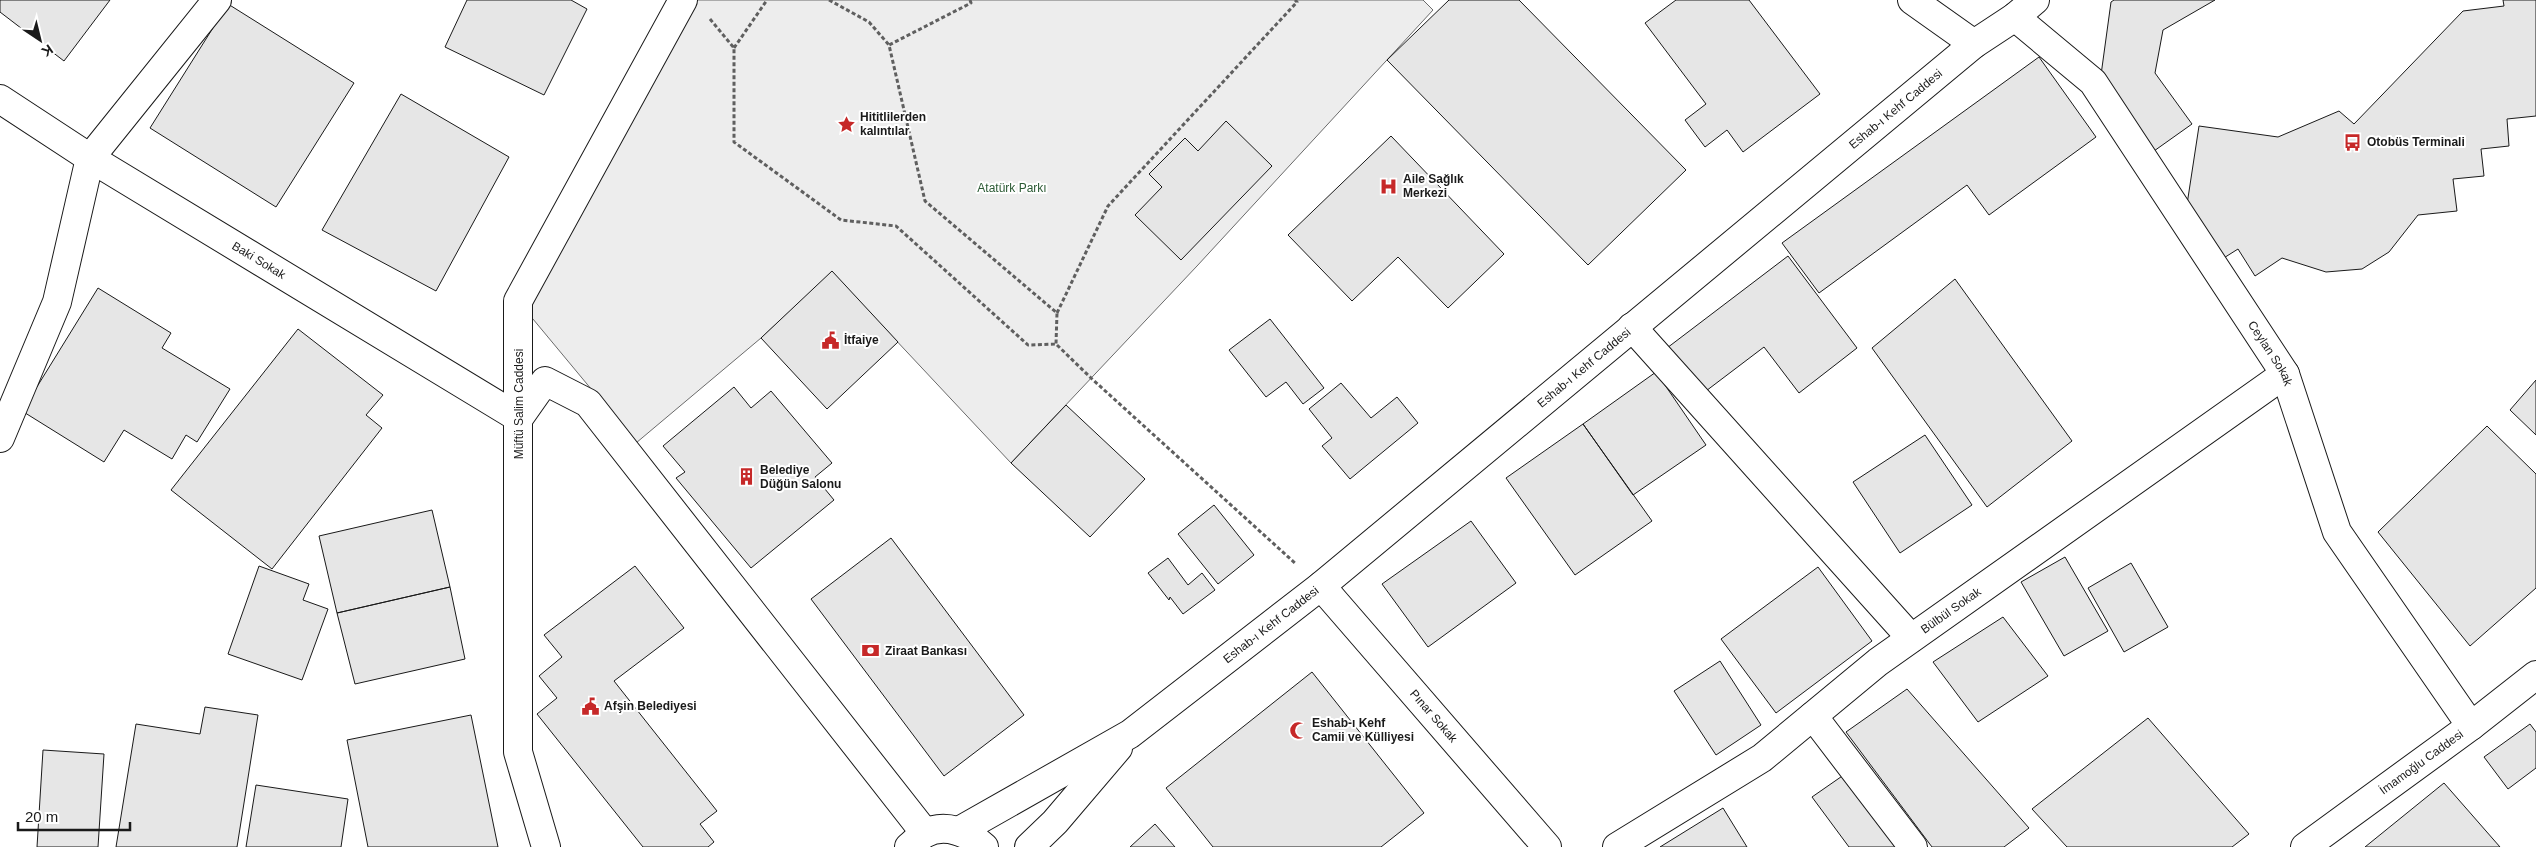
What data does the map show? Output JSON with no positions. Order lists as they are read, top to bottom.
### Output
{
  "streets": {
    "street": [
      "Eshab-ı Kehf Caddesi",
      "Baki Sokak",
      "Ceylan Sokak",
      "Müftü Salim Caddesi",
      "Bülbül Sokak",
      "Pınar Sokak",
      "İmamoğlu Caddesi"
    ]
  },
  "crossings": [
    ["Eshab-ı Kehf Caddesi", "Ceylan Sokak"],
    ["Eshab-ı Kehf Caddesi", "Pınar Sokak"],
    ["Baki Sokak", "Müftü Salim Caddesi"],
    ["Ceylan Sokak", "Bülbül Sokak"],
    ["Ceylan Sokak", "İmamoğlu Caddesi"]
  ],
  "parks": ["Atatürk Parkı"],
  "places": {
    "place": ["Hititlilerden kalıntılar"],
    "bus stop": ["Otobüs Terminali"],
    "hospital": ["Aile Sağlık Merkezi"],
    "public building": ["İtfaiye", "Afşin Belediyesi"],
    "building": ["Belediye Düğün Salonu"],
    "bank": ["Ziraat Bankası"],
    "mosque": ["Eshab-ı Kehf Camii ve Külliyesi"]
  },
  "scale_bar": "20 m",
  "north": "bottom right"
}
